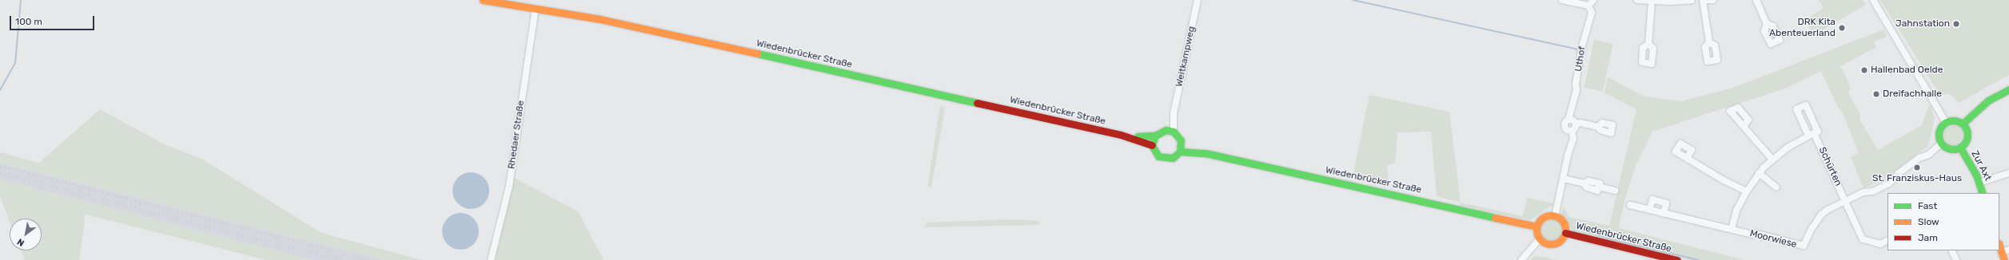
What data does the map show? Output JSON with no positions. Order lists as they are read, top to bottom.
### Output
{
  "streets": {
    "street": [
      "Wiedenbrücker Straße",
      "Weitkampweg",
      "Uthof",
      "Rhedaer Straße",
      "Zur Axt",
      "Schürten",
      "Moorwiese"
    ]
  },
  "crossings": [
    ["Wiedenbrücker Straße", "Rhedaer Straße"],
    ["Zur Axt", "Moorwiese"],
    ["Schürten", "Moorwiese"]
  ],
  "places": [
    "Jahnstation",
    "DRK Kita Abenteuerland",
    "Hallenbad Oelde",
    "Dreifachhalle",
    "St. Franziskus-Haus"
  ],
  "legend": ["Fast", "Slow", "Jam"],
  "scale_bar": "100 m",
  "north": "bottom left"
}
